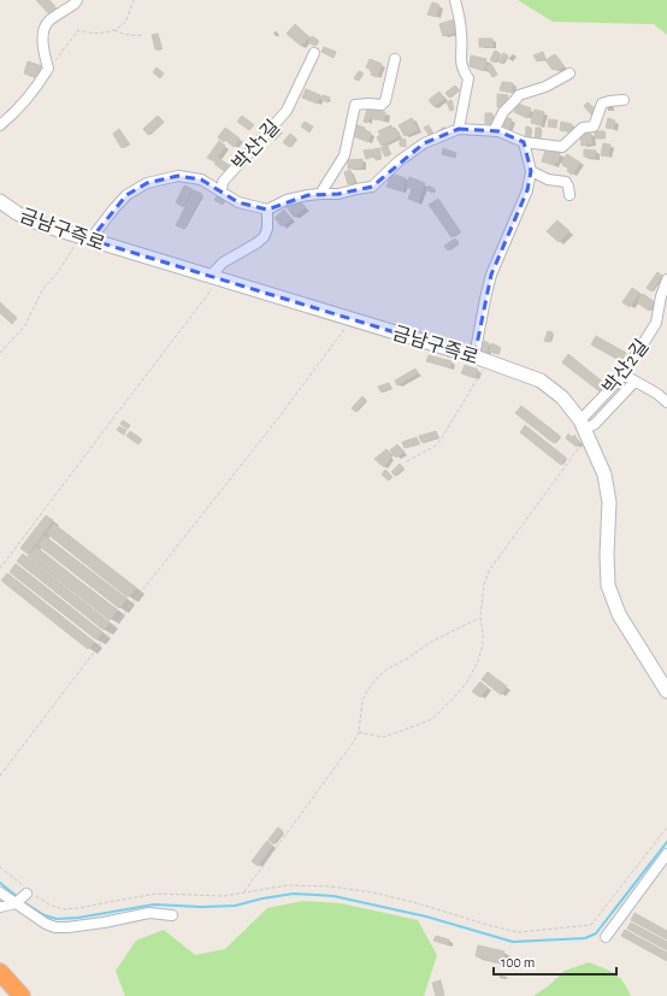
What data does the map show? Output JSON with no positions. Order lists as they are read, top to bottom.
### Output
{
  "streets": {
    "main road": ["금남구즉로"],
    "street": ["박산1길", "박산2길"]
  },
  "crossings": [
    ["금남구즉로", "박산2길"]
  ],
  "scale_bar": "100 m"
}
